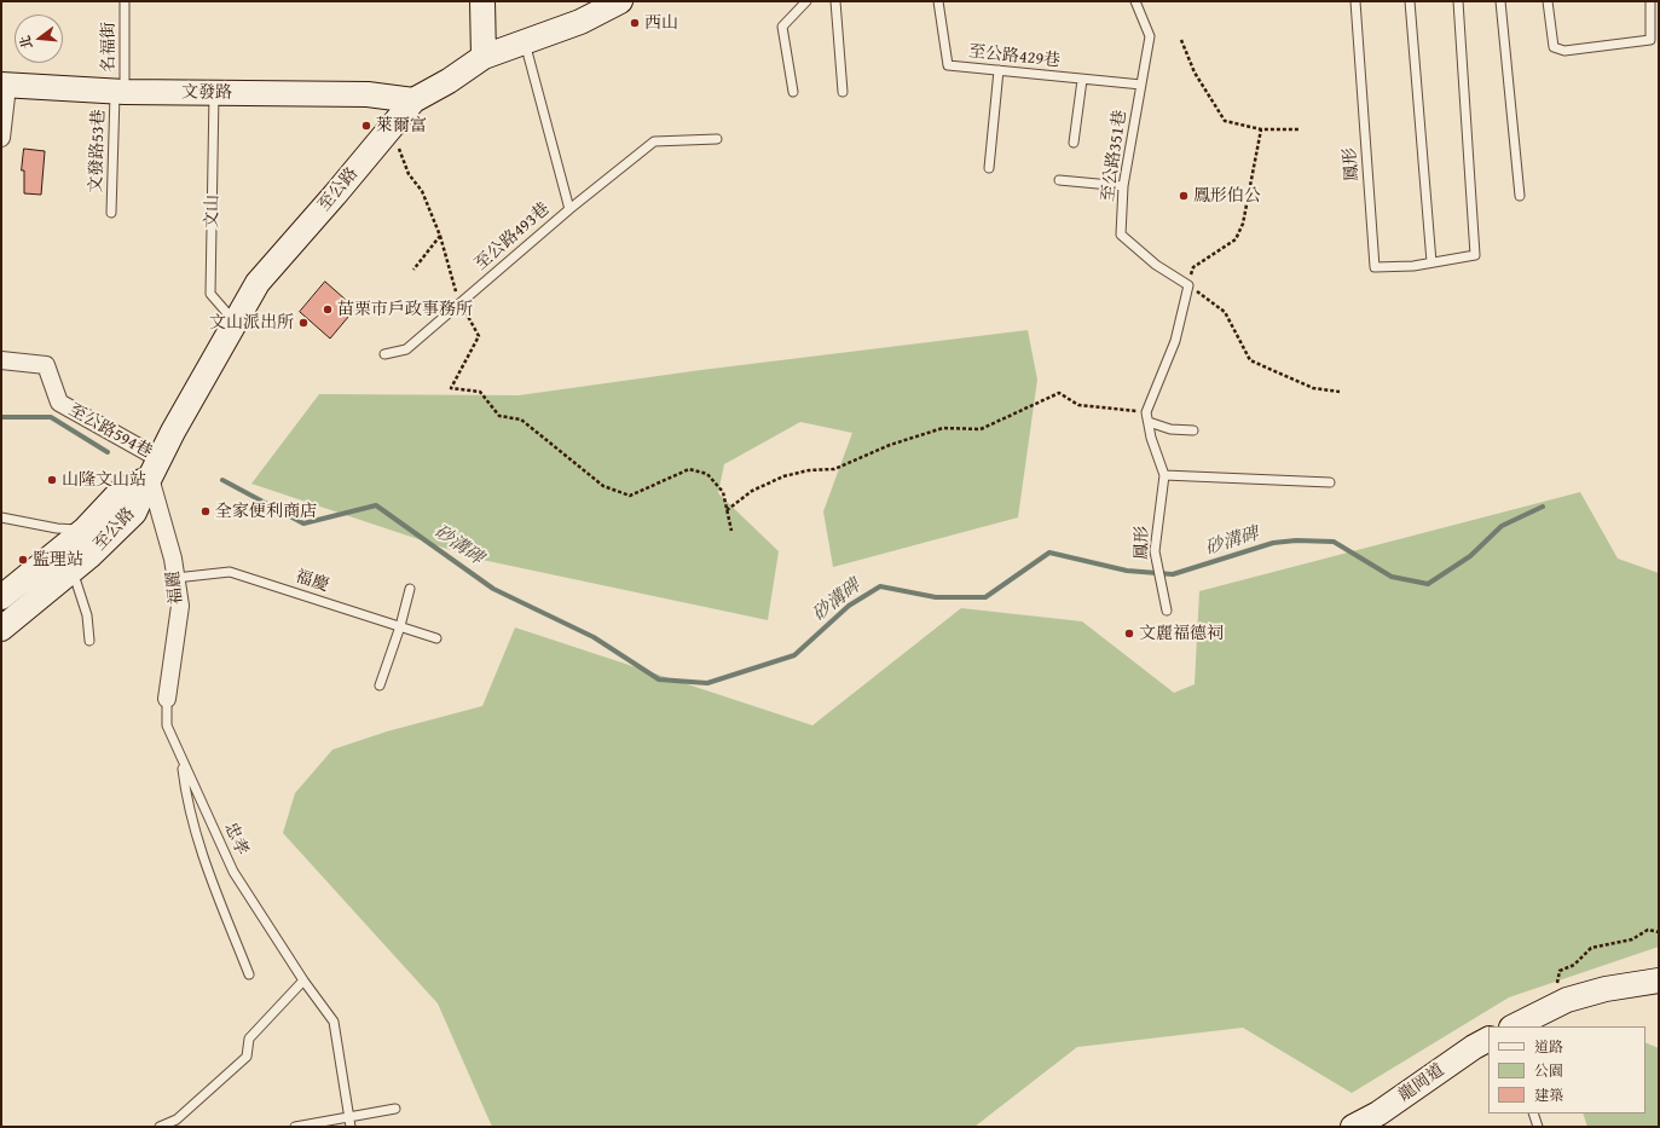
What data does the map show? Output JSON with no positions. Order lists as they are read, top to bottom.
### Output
{
  "streets": {
    "street": [
      "文發路",
      "至公路",
      "至公路594巷",
      "福麗",
      "龍岡道"
    ],
    "lane": [
      "名福街",
      "至公路429巷",
      "文發路53巷",
      "至公路351巷",
      "鳳形",
      "文山",
      "至公路493巷",
      "福慶",
      "忠孝"
    ]
  },
  "crossings": [
    ["名福街", "文發路"],
    ["名福街", "文發路53巷"],
    ["至公路429巷", "至公路351巷"],
    ["文發路", "文發路53巷"],
    ["文發路", "至公路"],
    ["文發路", "文山"],
    ["至公路", "文山"],
    ["至公路", "至公路493巷"],
    ["至公路", "至公路594巷"],
    ["至公路", "福麗"],
    ["至公路594巷", "福麗"],
    ["福慶", "福麗"],
    ["福麗", "忠孝"]
  ],
  "water": ["砂溝碑"],
  "places": [
    "西山",
    "萊爾富",
    "鳳形伯公",
    "苗栗市戶政事務所",
    "文山派出所",
    "山隆文山站",
    "全家便利商店",
    "監理站",
    "文麗福德祠"
  ],
  "legend": ["道路", "公園", "建築"],
  "north": "left"
}
